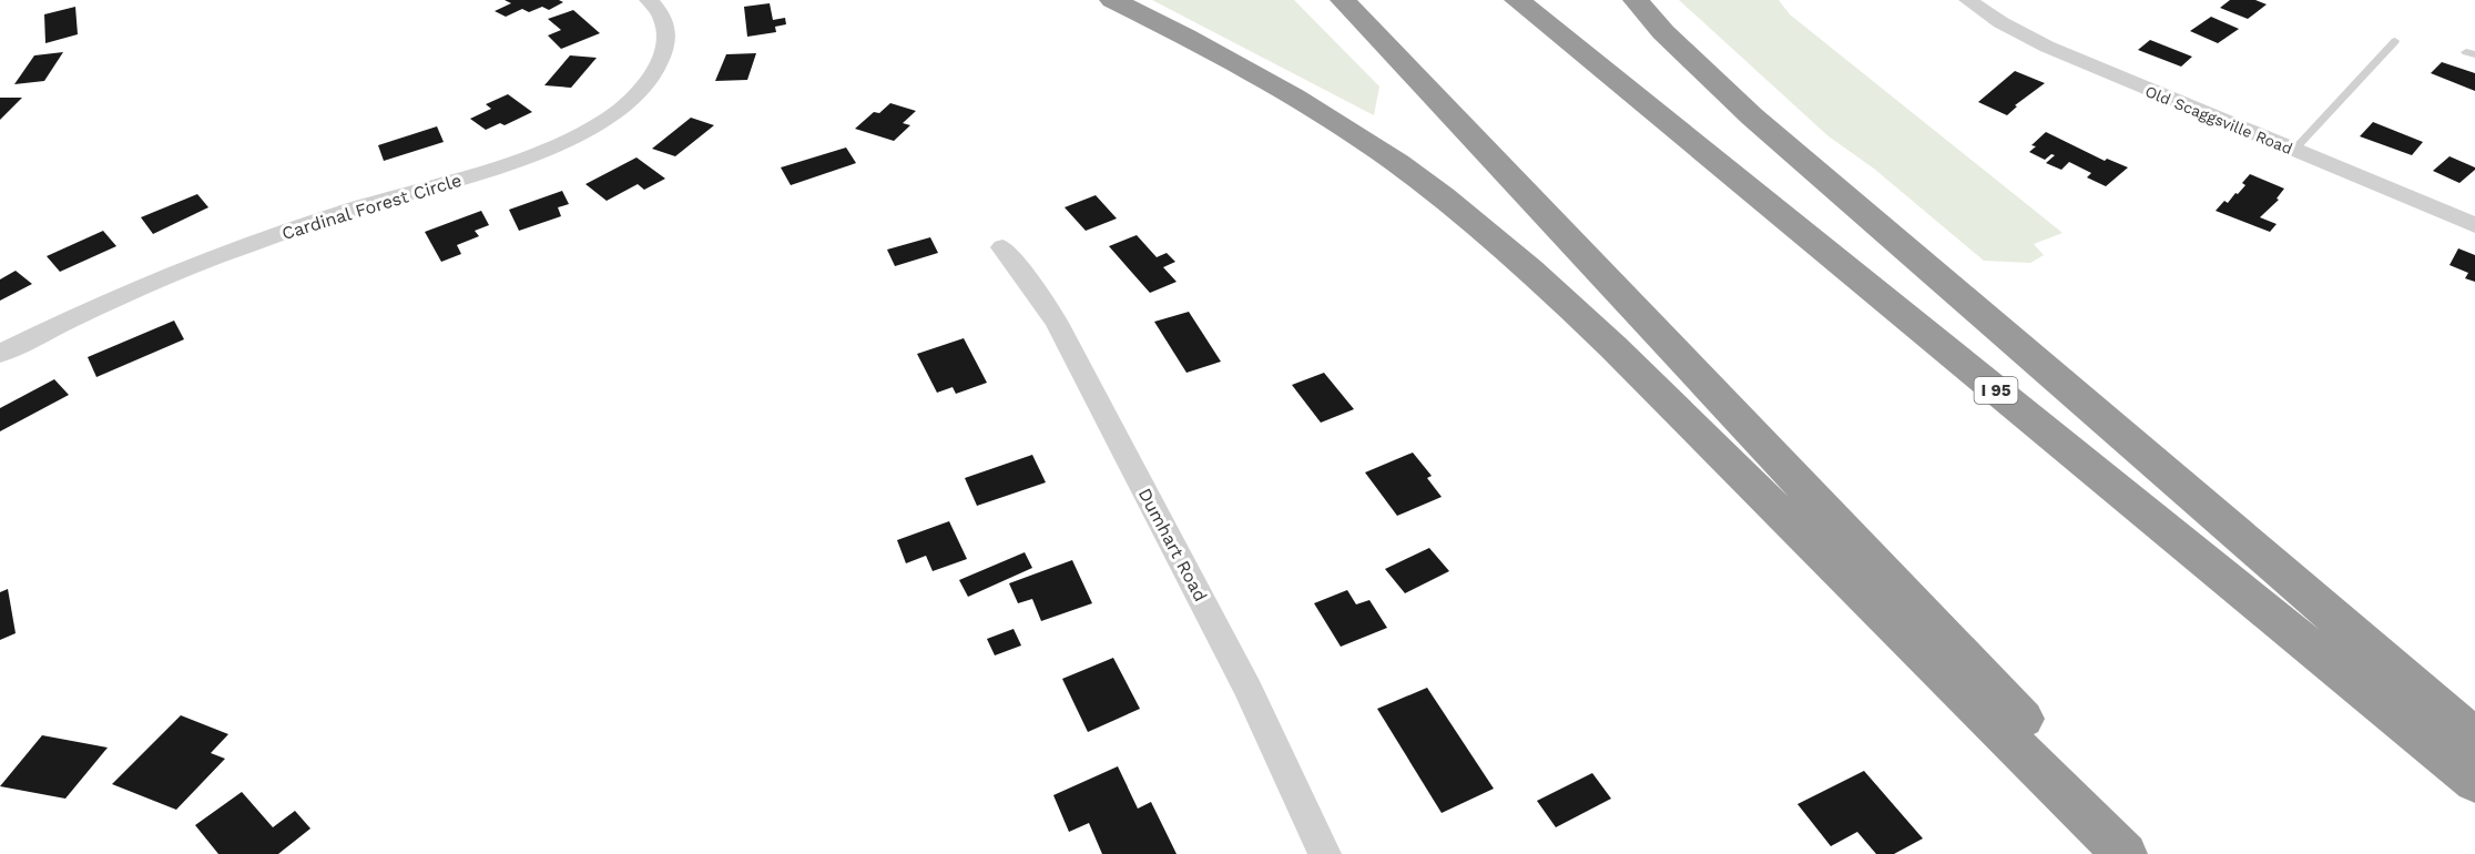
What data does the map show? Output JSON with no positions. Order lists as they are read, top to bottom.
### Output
{
  "streets": {
    "highway": ["I 95"],
    "street": ["Old Scaggsville Road", "Cardinal Forest Circle", "Dumhart Road"]
  }
}
